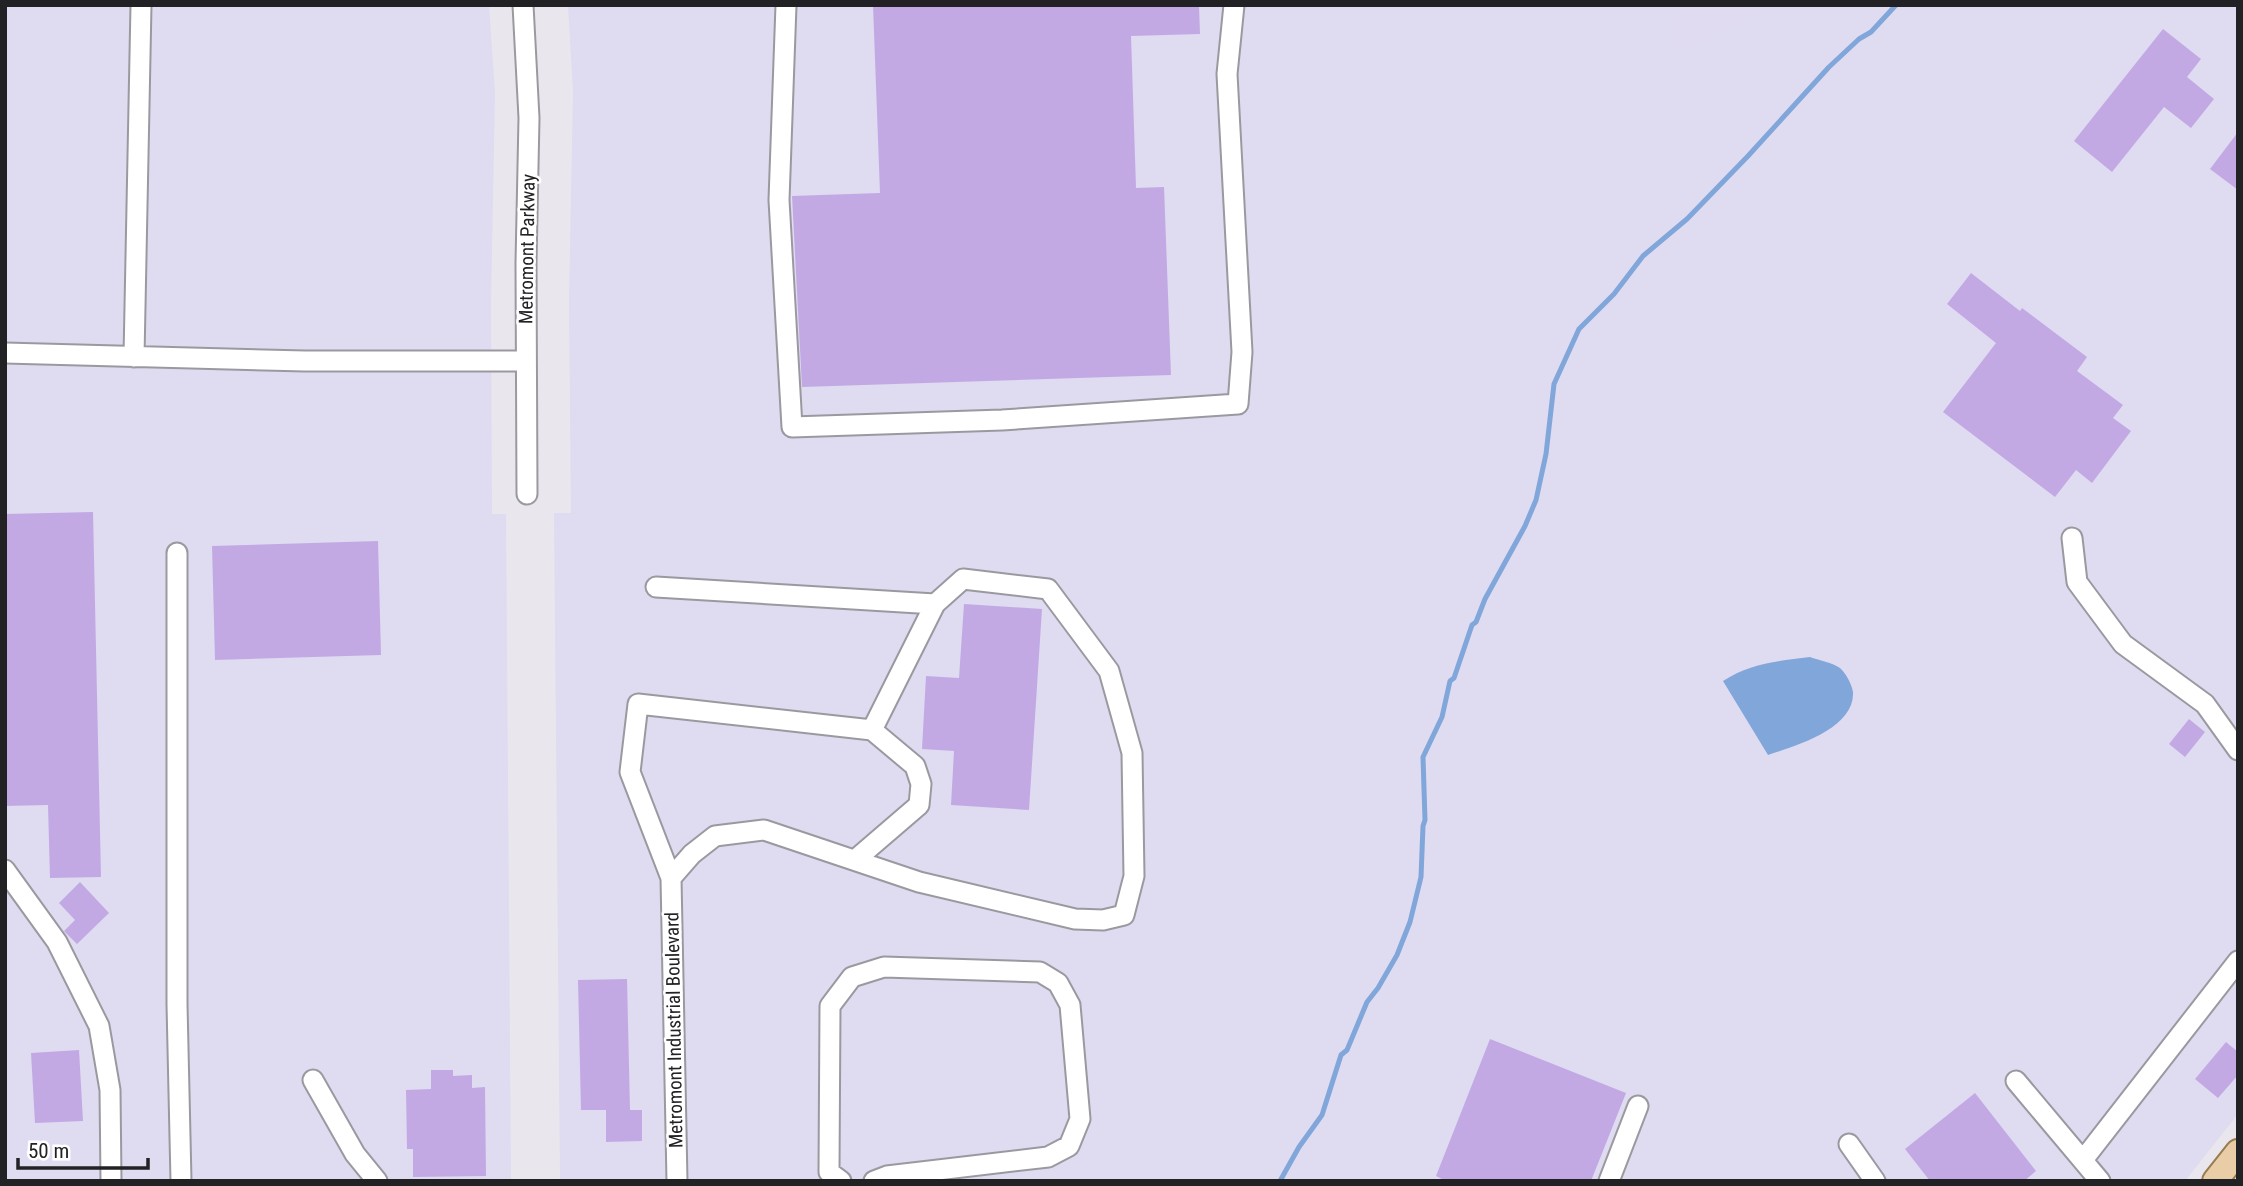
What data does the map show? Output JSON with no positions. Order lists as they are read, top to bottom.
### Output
{
  "streets": {
    "street": ["Metromont Parkway", "Metromont Industrial Boulevard"]
  },
  "scale_bar": "50 m"
}
